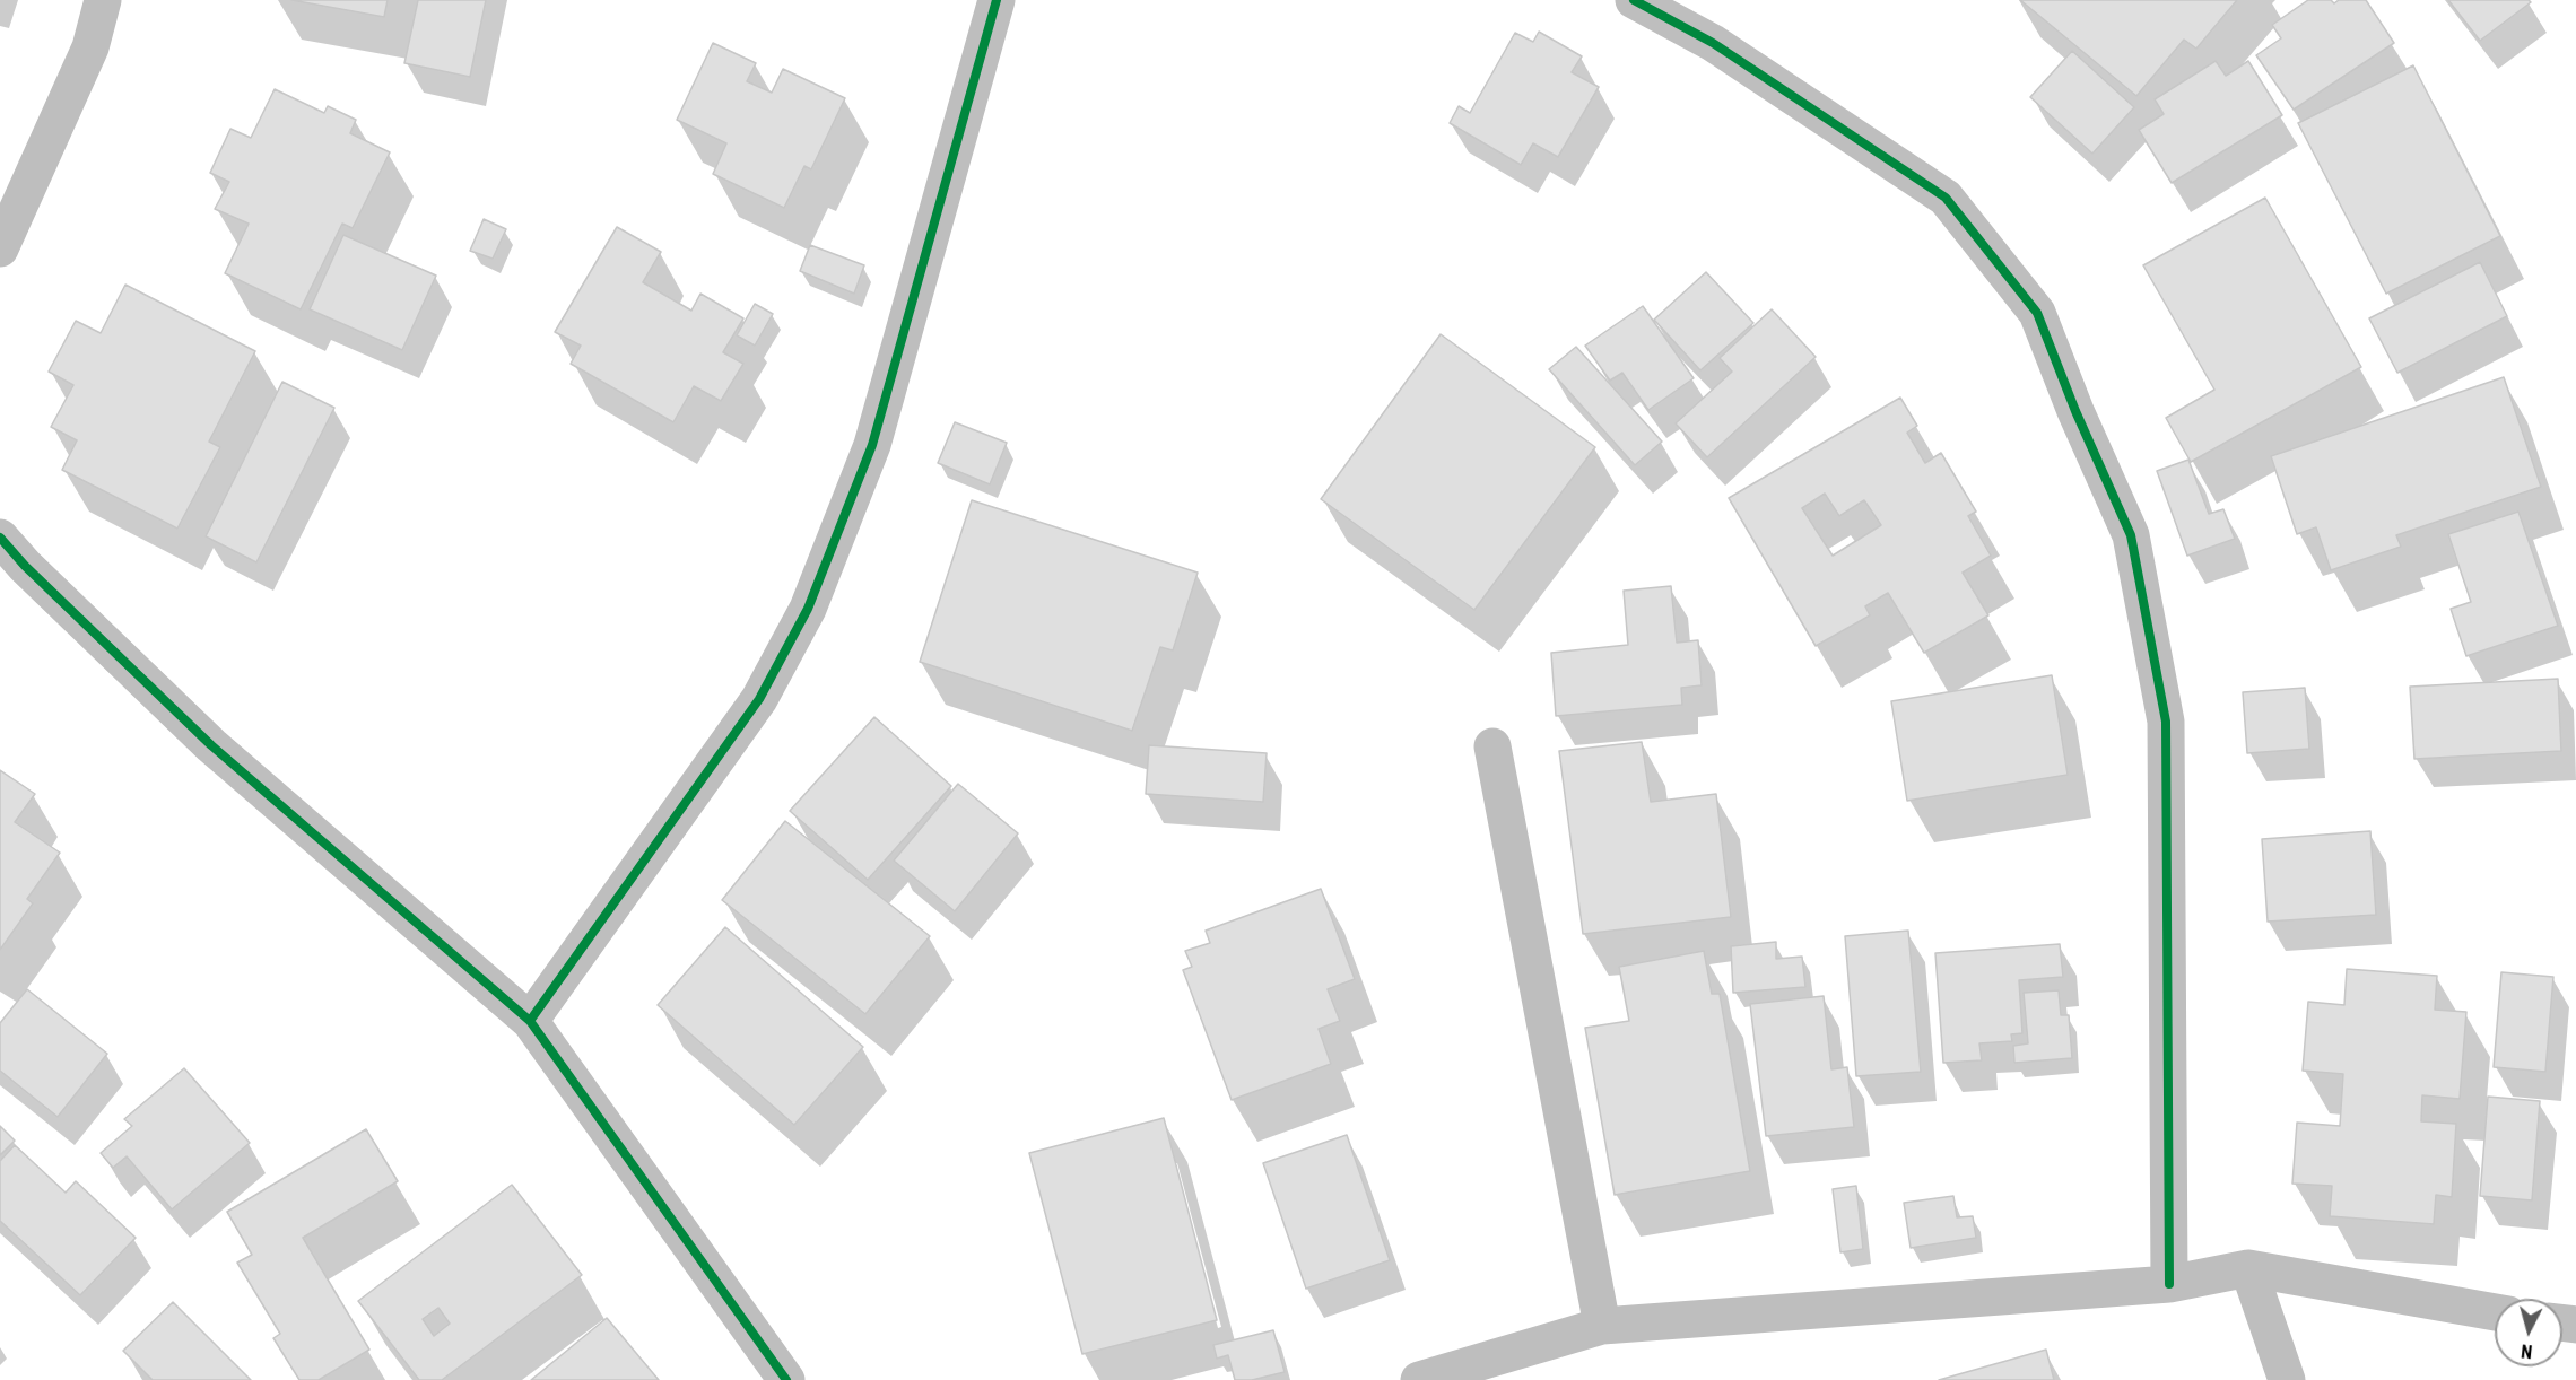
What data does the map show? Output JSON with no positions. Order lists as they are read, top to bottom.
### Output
{
  "north": "bottom"
}
